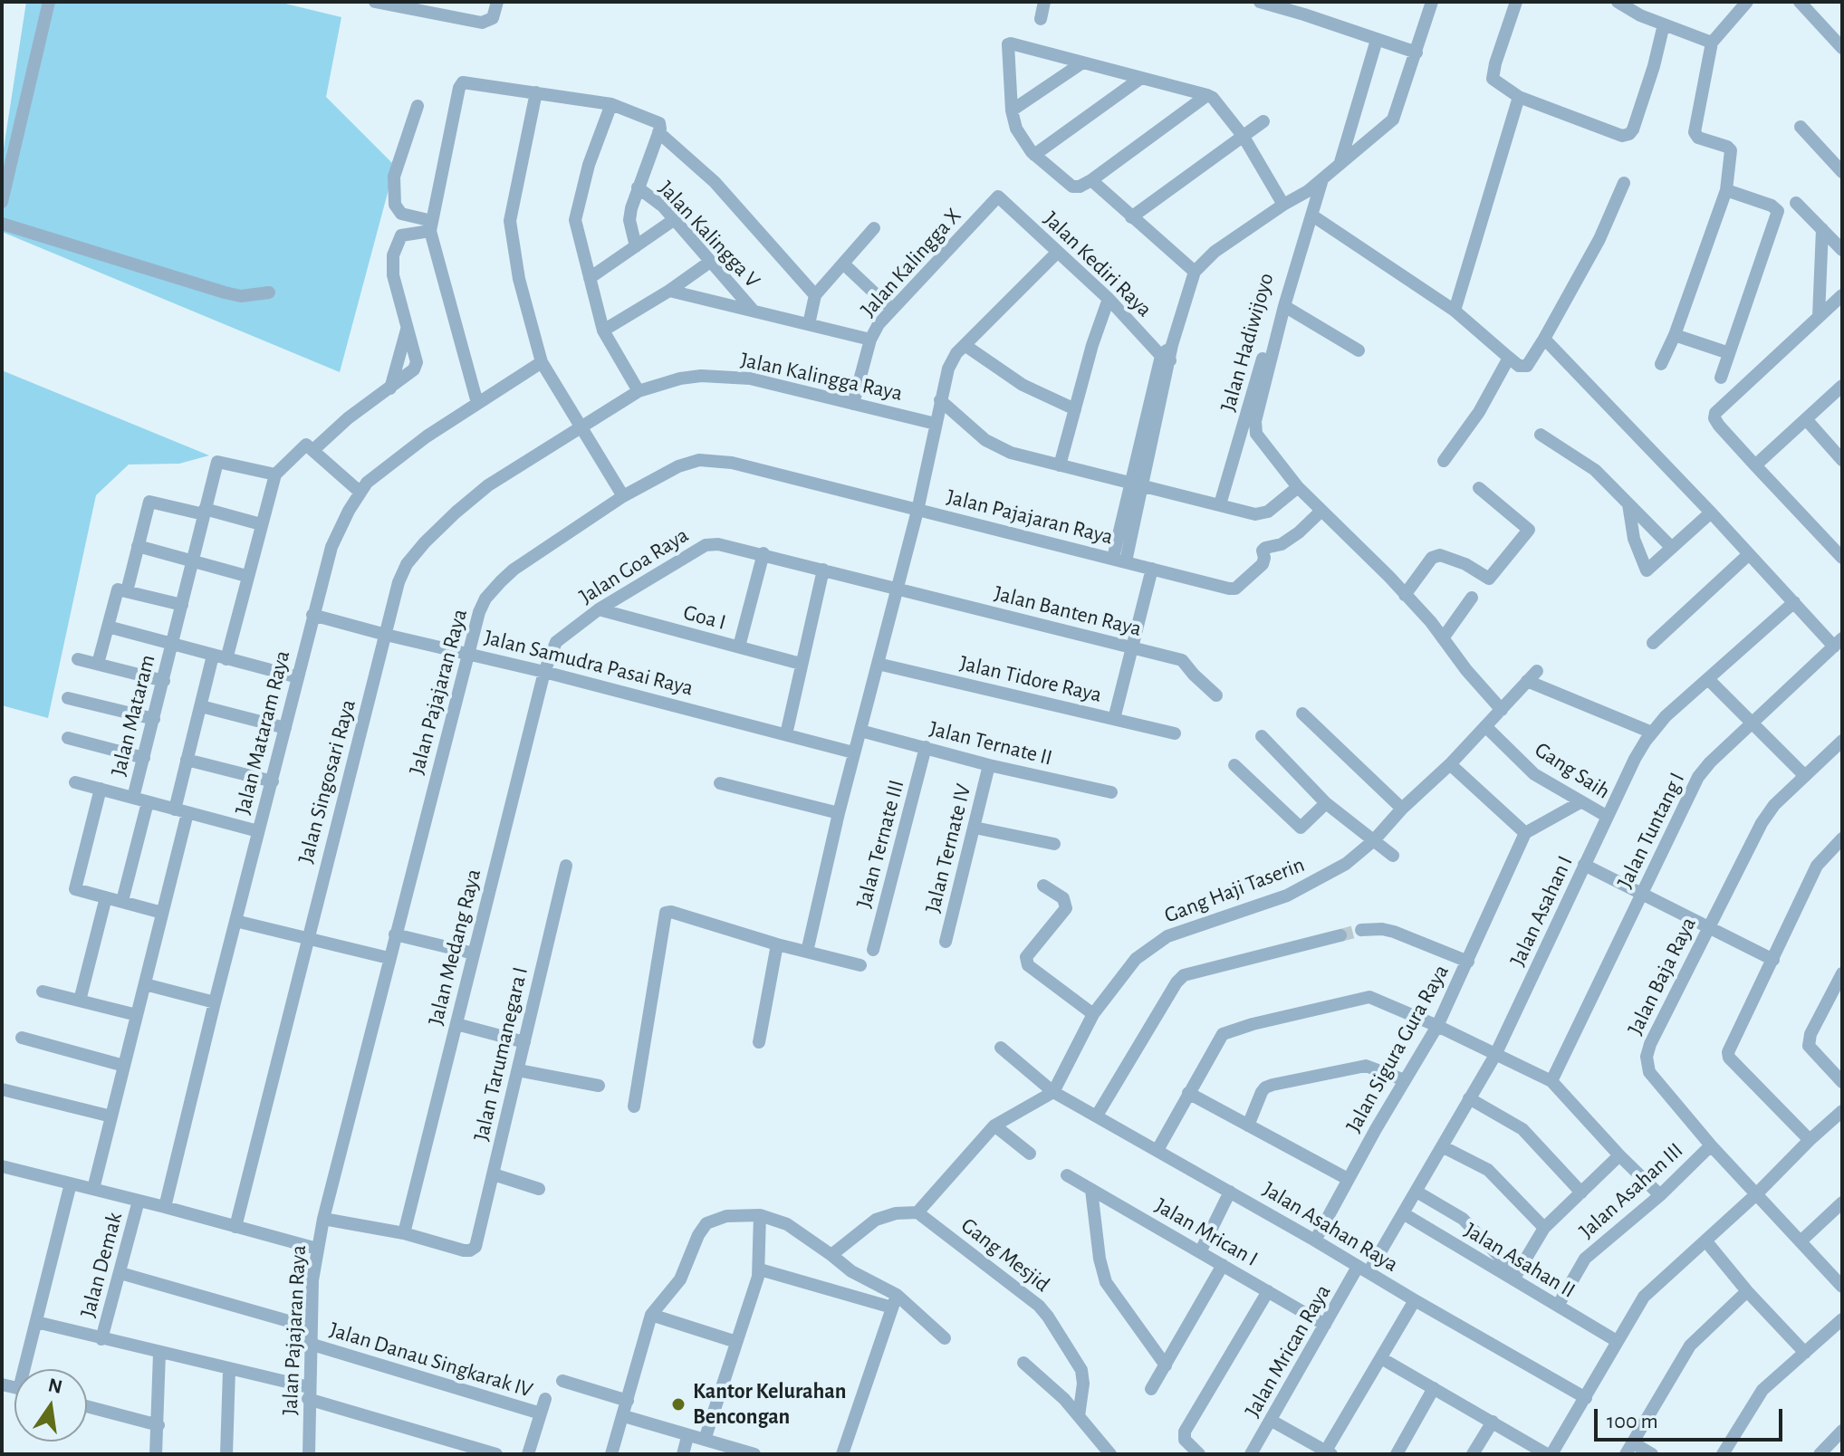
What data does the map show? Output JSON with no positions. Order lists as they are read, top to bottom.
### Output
{
  "streets": {
    "street": [
      "Jalan Kalingga V",
      "Jalan Kalingga X",
      "Jalan Kediri Raya",
      "Jalan Hadiwijoyo",
      "Jalan Kalingga Raya",
      "Jalan Pajajaran Raya",
      "Jalan Goa Raya",
      "Jalan Banten Raya",
      "Goa I",
      "Jalan Samudra Pasai Raya",
      "Jalan Tidore Raya",
      "Jalan Mataram",
      "Jalan Mataram Raya",
      "Jalan Ternate II",
      "Gang Saih",
      "Jalan Singosari Raya",
      "Jalan Tuntang I",
      "Jalan Ternate III",
      "Jalan Ternate IV",
      "Gang Haji Taserin",
      "Jalan Asahan I",
      "Jalan Medang Raya",
      "Jalan Baja Raya",
      "Jalan Sigura Gura Raya",
      "Jalan Tarumanegara I",
      "Jalan Asahan III",
      "Jalan Asahan Raya",
      "Jalan Mrican I",
      "Gang Mesjid",
      "Jalan Asahan II",
      "Jalan Demak",
      "Jalan Mrican Raya",
      "Jalan Danau Singkarak IV"
    ]
  },
  "crossings": [
    ["Jalan Kalingga X", "Jalan Kediri Raya"],
    ["Jalan Kalingga X", "Jalan Kalingga Raya"],
    ["Jalan Kalingga Raya", "Jalan Singosari Raya"],
    ["Jalan Pajajaran Raya", "Jalan Samudra Pasai Raya"],
    ["Jalan Pajajaran Raya", "Jalan Danau Singkarak IV"],
    ["Jalan Goa Raya", "Jalan Banten Raya"],
    ["Jalan Goa Raya", "Goa I"],
    ["Jalan Goa Raya", "Jalan Samudra Pasai Raya"],
    ["Jalan Goa Raya", "Jalan Medang Raya"],
    ["Jalan Samudra Pasai Raya", "Jalan Mataram Raya"],
    ["Jalan Samudra Pasai Raya", "Jalan Singosari Raya"],
    ["Jalan Samudra Pasai Raya", "Jalan Medang Raya"],
    ["Jalan Ternate II", "Jalan Ternate III"],
    ["Jalan Ternate II", "Jalan Ternate IV"],
    ["Gang Saih", "Gang Haji Taserin"],
    ["Gang Saih", "Jalan Asahan I"],
    ["Gang Haji Taserin", "Jalan Asahan I"],
    ["Gang Haji Taserin", "Jalan Asahan Raya"],
    ["Jalan Asahan I", "Jalan Asahan Raya"],
    ["Jalan Asahan I", "Jalan Asahan II"],
    ["Jalan Asahan I", "Jalan Mrican Raya"],
    ["Jalan Medang Raya", "Jalan Tarumanegara I"],
    ["Jalan Baja Raya", "Jalan Asahan III"],
    ["Jalan Sigura Gura Raya", "Jalan Asahan Raya"],
    ["Jalan Asahan III", "Jalan Asahan II"],
    ["Jalan Asahan Raya", "Jalan Mrican Raya"],
    ["Jalan Mrican I", "Jalan Mrican Raya"]
  ],
  "places": ["Kantor Kelurahan Bencongan"],
  "scale_bar": "100 m",
  "north": "top"
}
